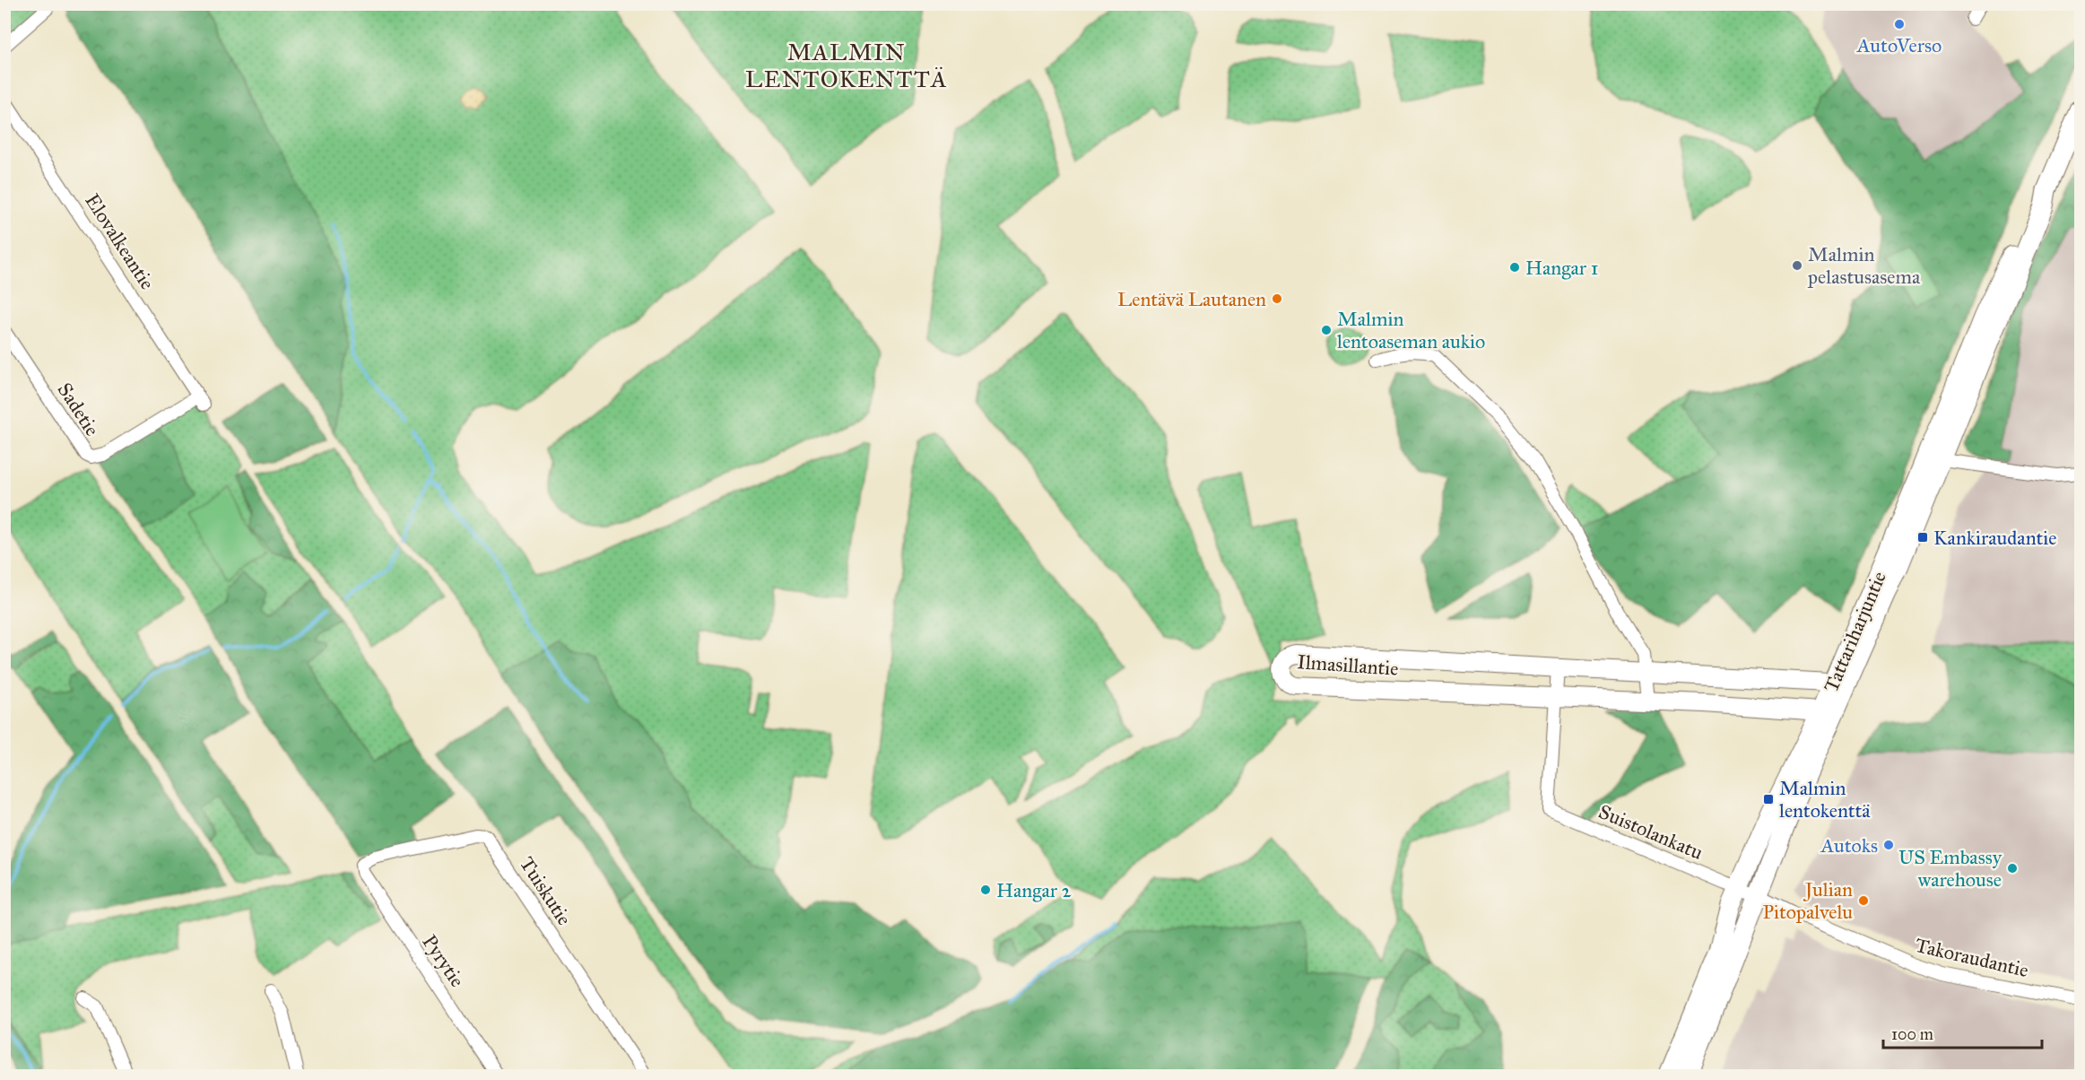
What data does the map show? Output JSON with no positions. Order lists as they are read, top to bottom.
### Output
{
  "streets": {
    "main road": ["Tattariharjuntie", "Ilmasillantie"],
    "street": [
      "Elovalkeantie",
      "Sadetie",
      "Suistolankatu",
      "Tuiskutie",
      "Takoraudantie",
      "Pyrytie"
    ]
  },
  "crossings": [
    ["Elovalkeantie", "Sadetie"],
    ["Tattariharjuntie", "Ilmasillantie"],
    ["Tattariharjuntie", "Suistolankatu"],
    ["Tattariharjuntie", "Takoraudantie"],
    ["Ilmasillantie", "Suistolankatu"],
    ["Suistolankatu", "Takoraudantie"],
    ["Tuiskutie", "Pyrytie"]
  ],
  "districts": ["MALMIN LENTOKENTTÄ"],
  "places": {
    "other": [
      "AutoVerso",
      "Malmin pelastusasema",
      "Hangar 1",
      "Lentävä Lautanen",
      "Malmin lentoaseman aukio",
      "Autoks",
      "US Embassy warehouse",
      "Hangar 2",
      "Julian Pitopalvelu"
    ],
    "transit": ["Kankiraudantie", "Malmin lentokenttä"]
  },
  "scale_bar": "100 m"
}
